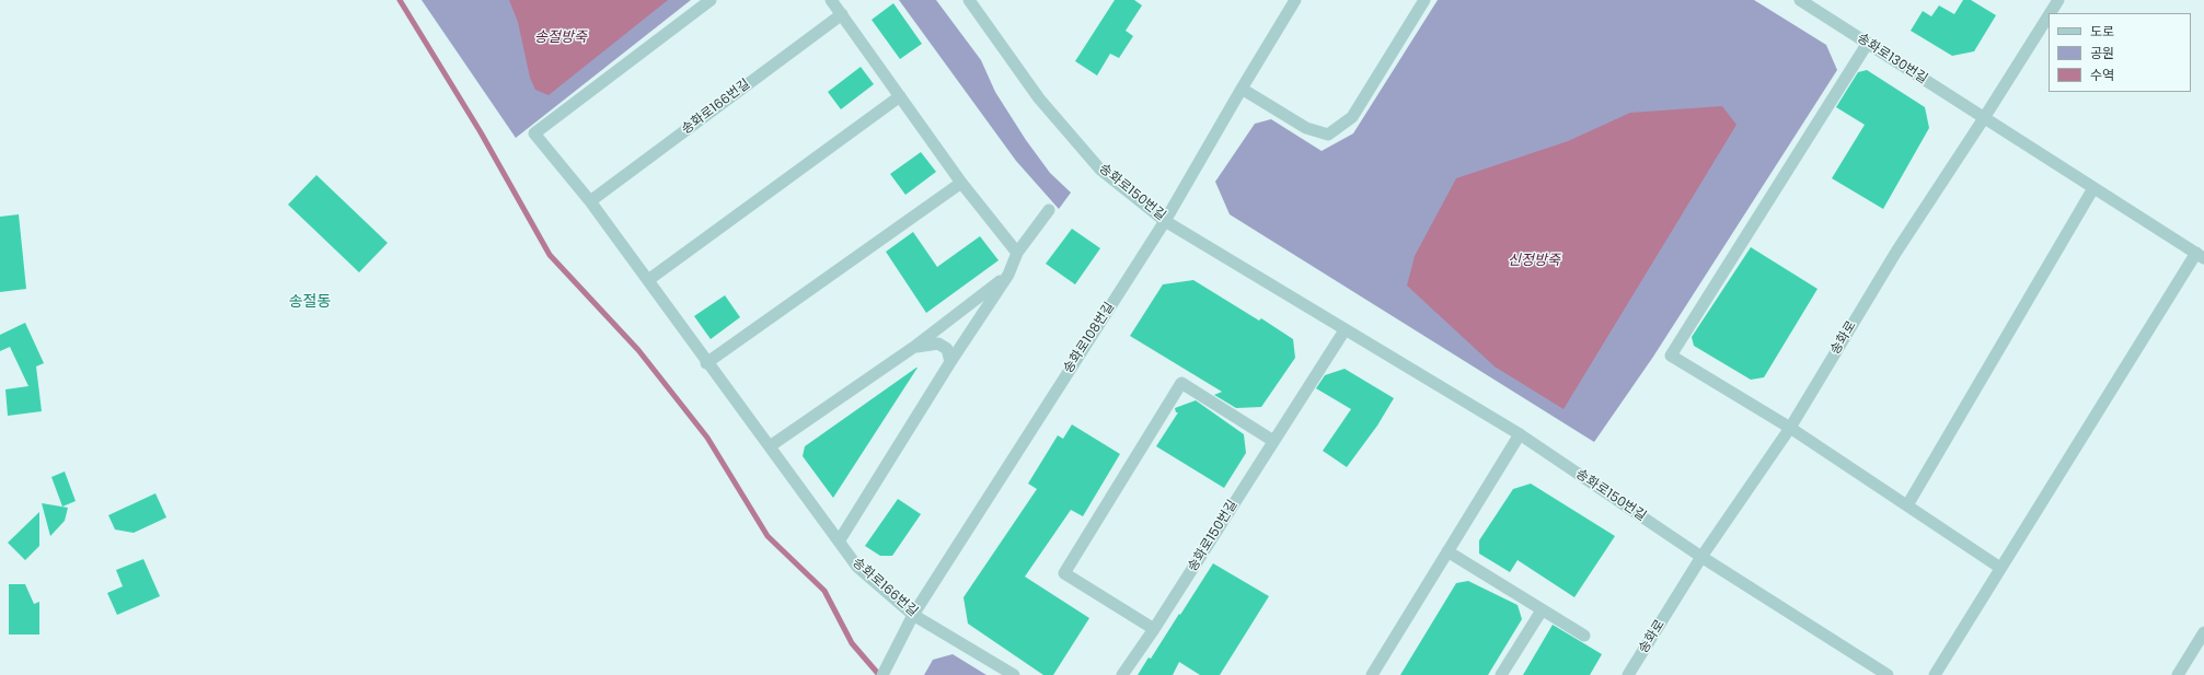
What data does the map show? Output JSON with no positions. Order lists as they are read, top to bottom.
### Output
{
  "streets": {
    "street": [
      "송화로130번길",
      "송화로166번길",
      "송화로150번길",
      "송화로108번길",
      "송화로"
    ]
  },
  "crossings": [
    ["송화로130번길", "송화로"],
    ["송화로166번길", "송화로108번길"],
    ["송화로150번길", "송화로108번길"],
    ["송화로150번길", "송화로"]
  ],
  "districts": ["송절동"],
  "water": ["송절방죽", "신정방죽"],
  "legend": ["도로", "공원", "수역"]
}
